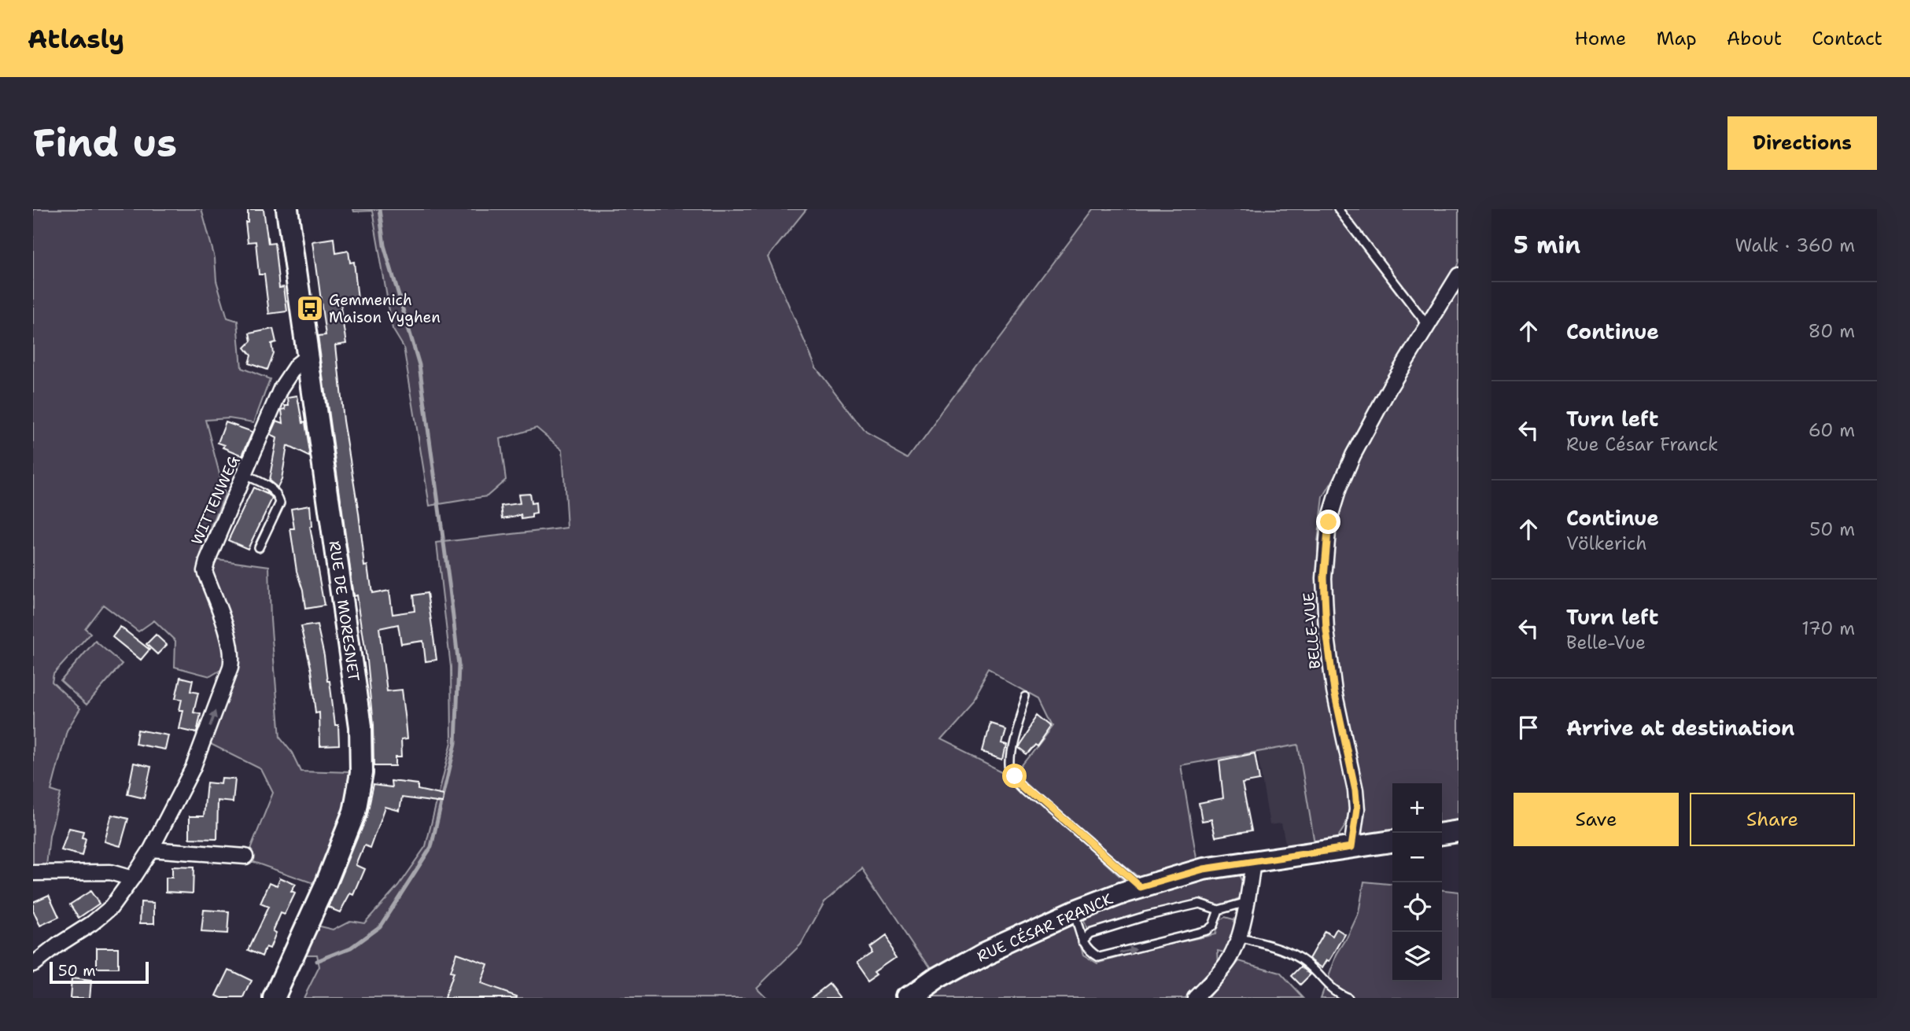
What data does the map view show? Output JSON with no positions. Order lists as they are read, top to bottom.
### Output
{
  "streets": {
    "street": [
      "WITTENWEG",
      "RUE DE MORESNET",
      "BELLE-VUE",
      "RUE CÉSAR FRANCK"
    ]
  },
  "crossings": [
    ["WITTENWEG", "RUE DE MORESNET"],
    ["BELLE-VUE", "RUE CÉSAR FRANCK"]
  ],
  "one_way": ["WITTENWEG"],
  "places": {
    "bus stop": ["Gemmenich Maison Vyghen"]
  },
  "scale_bar": "50 m",
  "page": {
    "header": "Atlasly",
    "nav": [
      "Home",
      "Map",
      "About",
      "Contact"
    ],
    "buttons": [
      "Directions",
      ["Save", "Share"]
    ],
    "title": "Find us",
    "heading": ["5 min", "Walk · 360 m"],
    "list": [
      ["Continue", "80 m"],
      ["Turn left", "Rue César Franck", "60 m"],
      ["Continue", "Völkerich", "50 m"],
      ["Turn left", "Belle-Vue", "170 m"],
      "Arrive at destination"
    ],
    "map_buttons": ["+", "−"],
    "scale": "50 m"
  }
}
